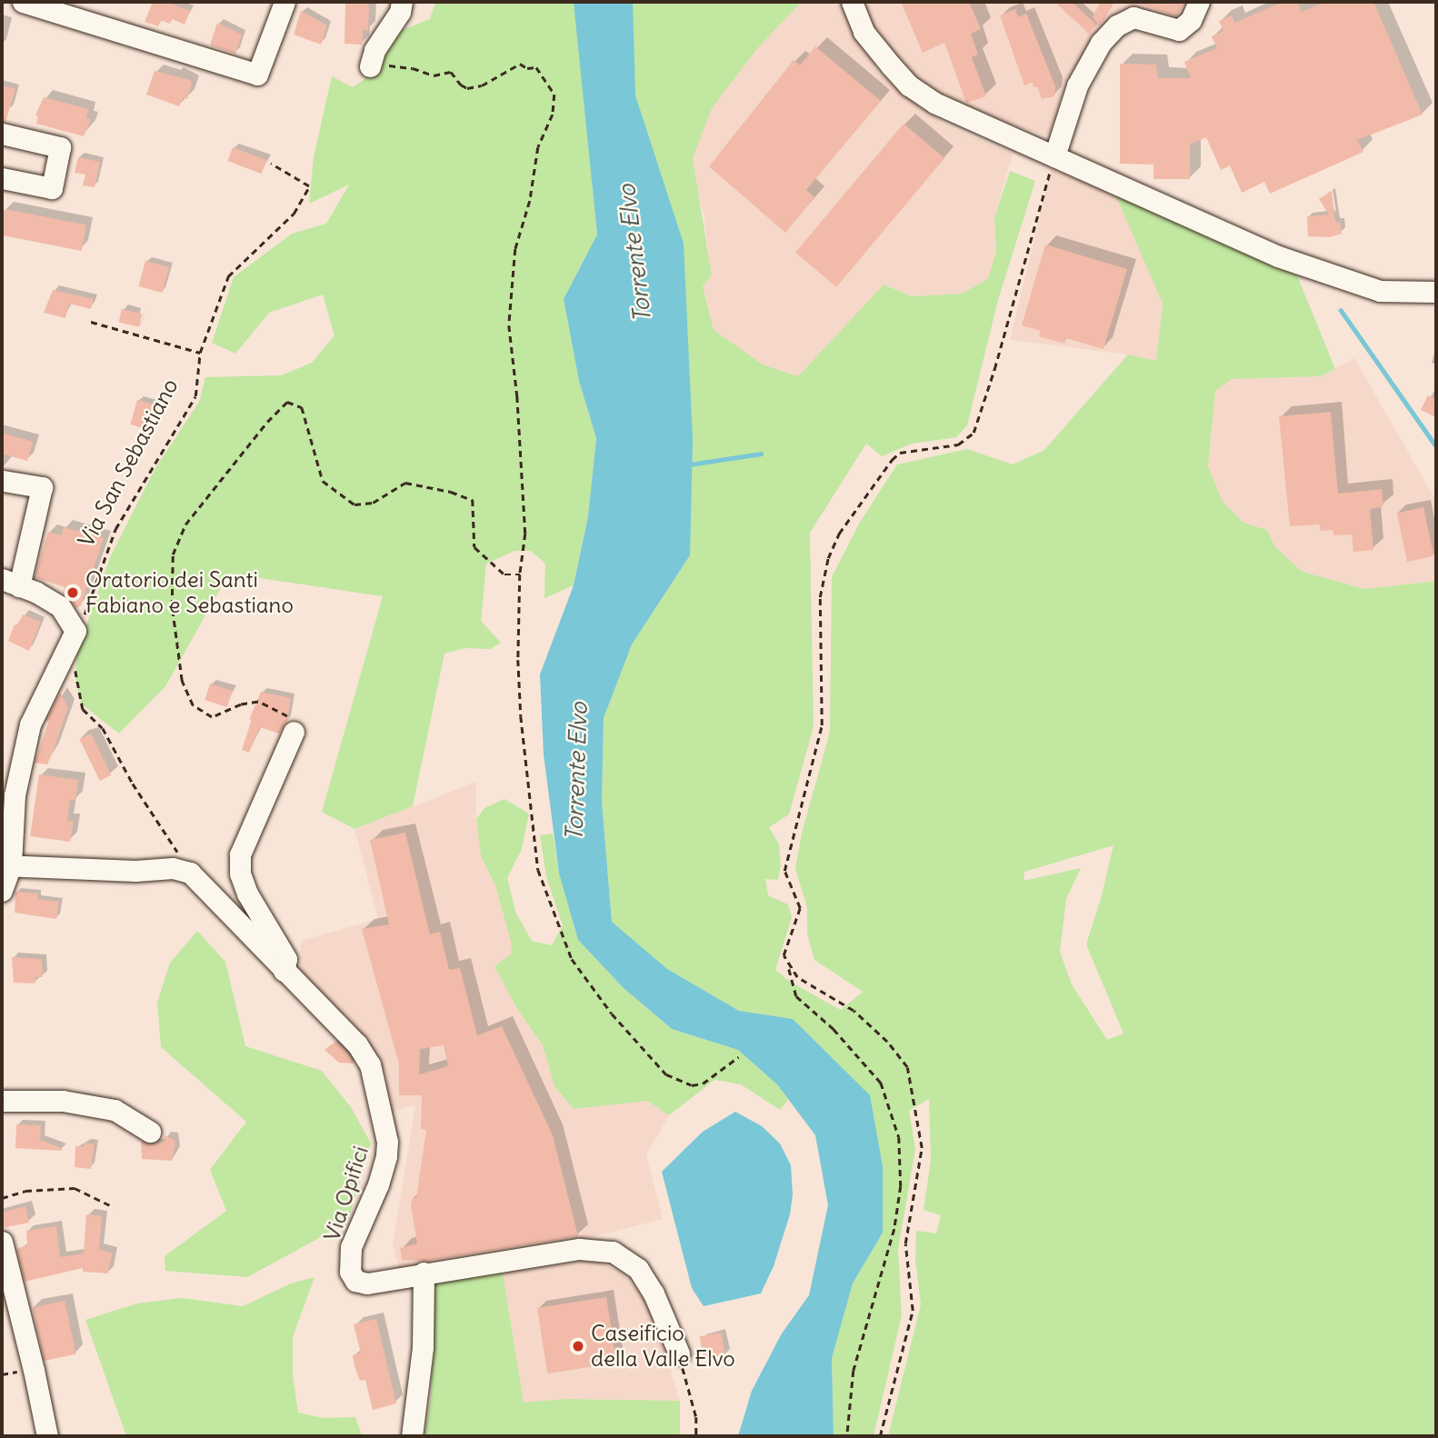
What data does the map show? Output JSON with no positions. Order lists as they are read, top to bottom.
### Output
{
  "streets": {
    "street": ["Via Opifici"],
    "path": ["Via San Sebastiano"]
  },
  "water": ["Torrente Elvo"],
  "places": ["Oratorio dei Santi Fabiano e Sebastiano", "Caseificio della Valle Elvo"]
}
